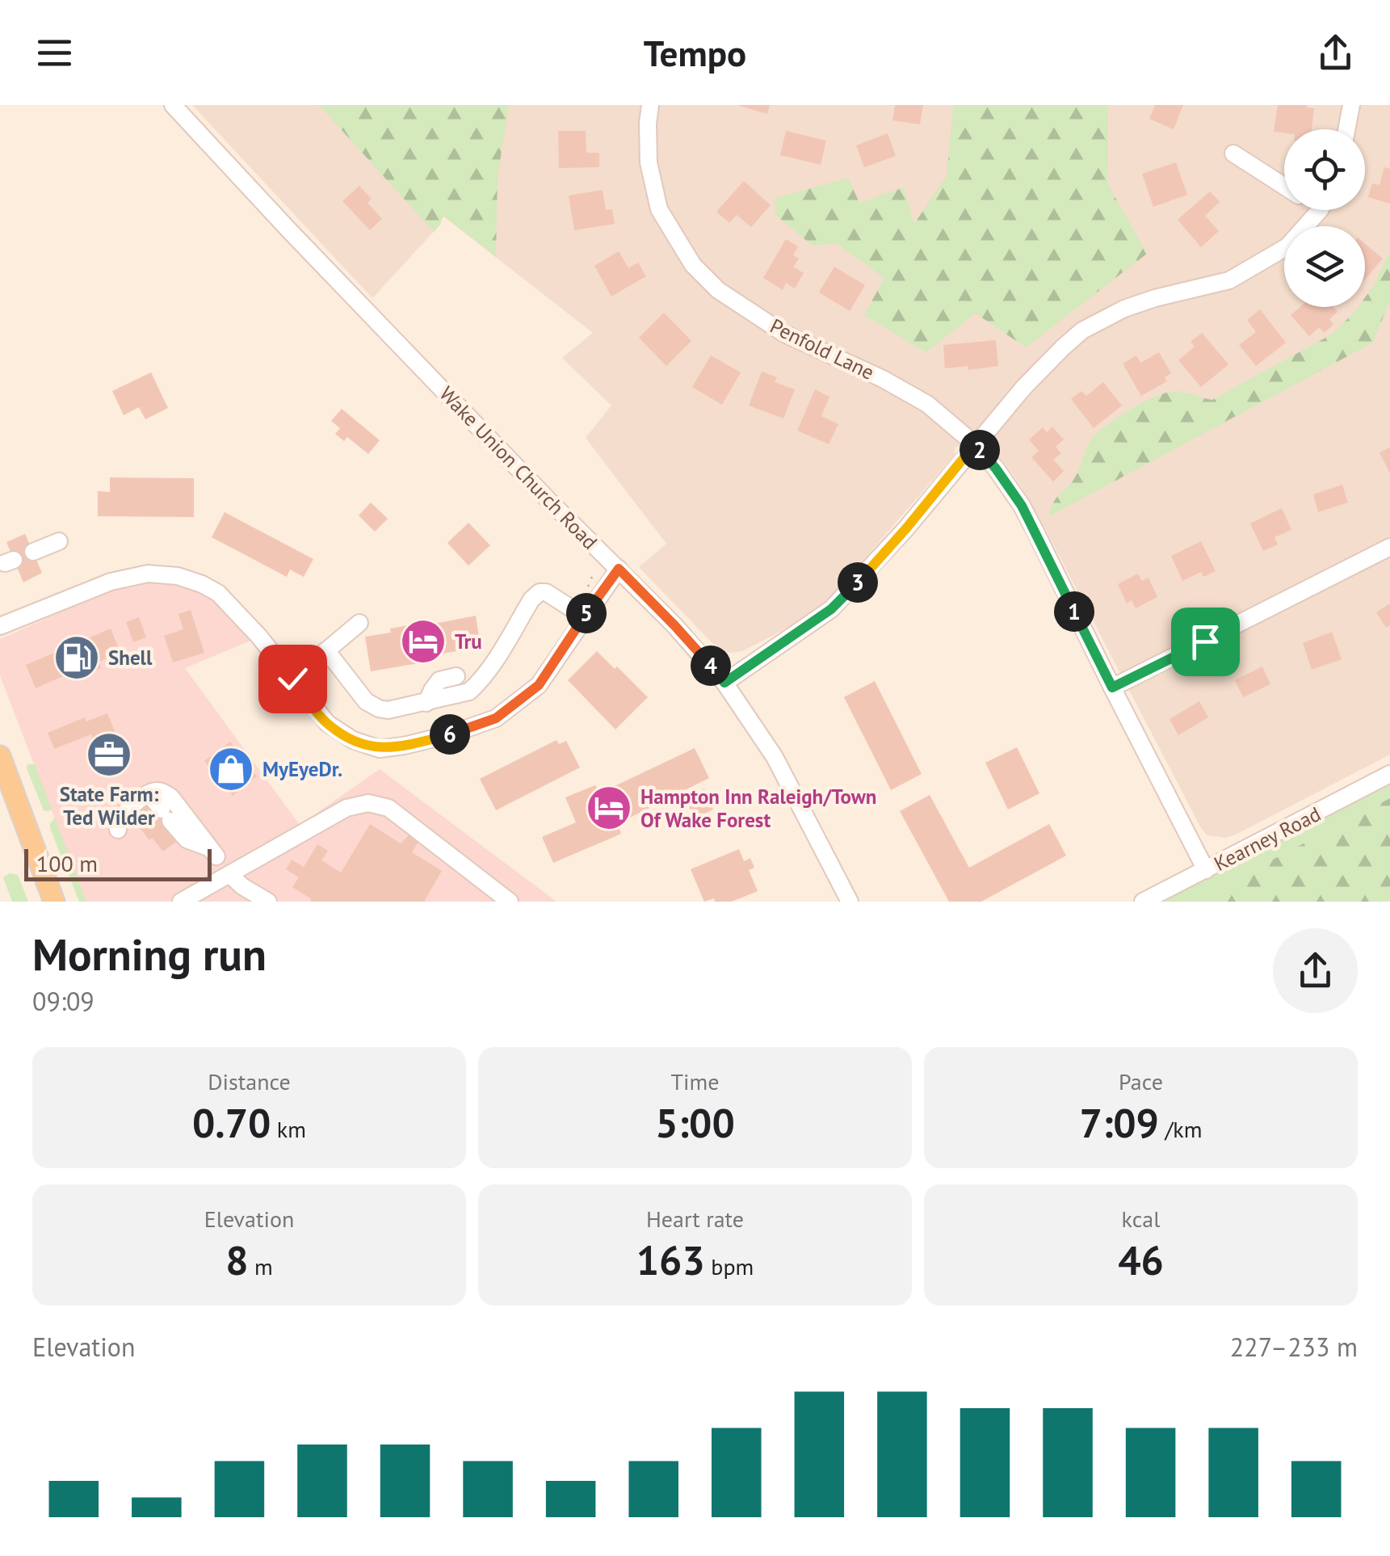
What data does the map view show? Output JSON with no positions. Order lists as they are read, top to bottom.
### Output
{
  "streets": {
    "street": ["Penfold Lane", "Wake Union Church Road", "Kearney Road"]
  },
  "crossings": [
    ["Penfold Lane", "Kearney Road"]
  ],
  "places": {
    "hotel": ["Tru", "Hampton Inn Raleigh/Town Of Wake Forest"],
    "fuel station": ["Shell"],
    "office": ["State Farm: Ted Wilder"],
    "shop": ["MyEyeDr."]
  },
  "scale_bar": "100 m",
  "page": {
    "header": "Tempo",
    "pins": [
      "2",
      "3",
      "1",
      "5",
      "4",
      "6"
    ],
    "scale": "100 m",
    "heading": ["Morning run", "09:09"],
    "stats": [
      ["Distance", "0.70 km"],
      ["Time", "5:00"],
      ["Pace", "7:09 /km"],
      ["Elevation", "8 m"],
      ["Heart rate", "163 bpm"],
      ["kcal", "46"]
    ],
    "chart": ["Elevation", "227–233 m"]
  }
}
